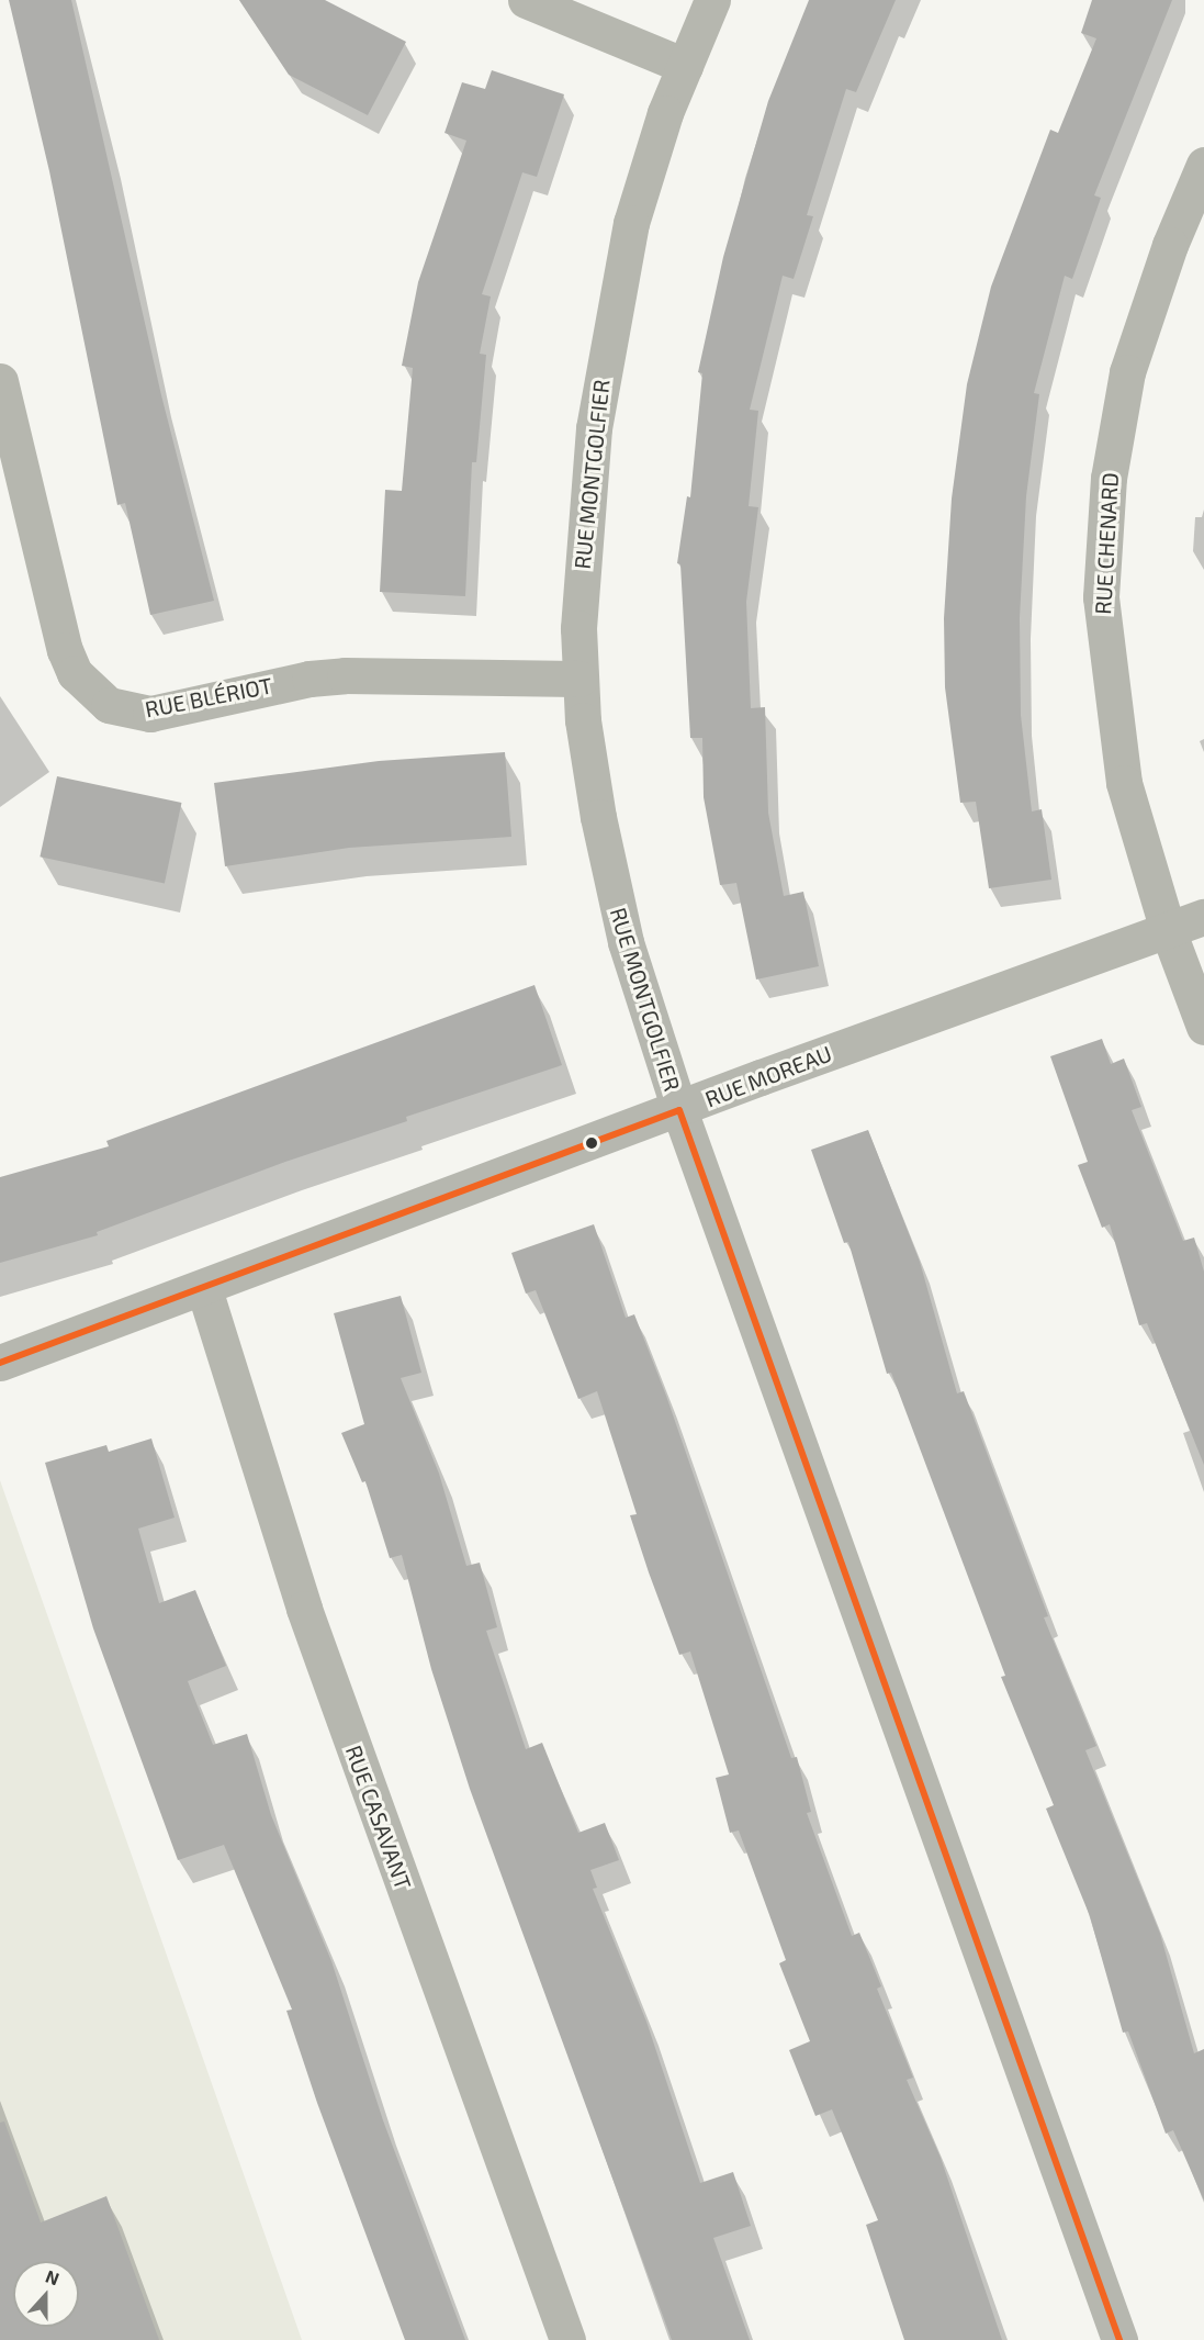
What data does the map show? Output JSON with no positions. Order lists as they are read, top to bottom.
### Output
{
  "streets": {
    "street": [
      "RUE MONTGOLFIER",
      "RUE CHENARD",
      "RUE BLÉRIOT",
      "RUE MOREAU",
      "RUE CASAVANT"
    ]
  },
  "crossings": [
    ["RUE MONTGOLFIER", "RUE BLÉRIOT"],
    ["RUE MONTGOLFIER", "RUE MOREAU"],
    ["RUE CHENARD", "RUE MOREAU"],
    ["RUE MOREAU", "RUE CASAVANT"]
  ],
  "north": "top"
}
